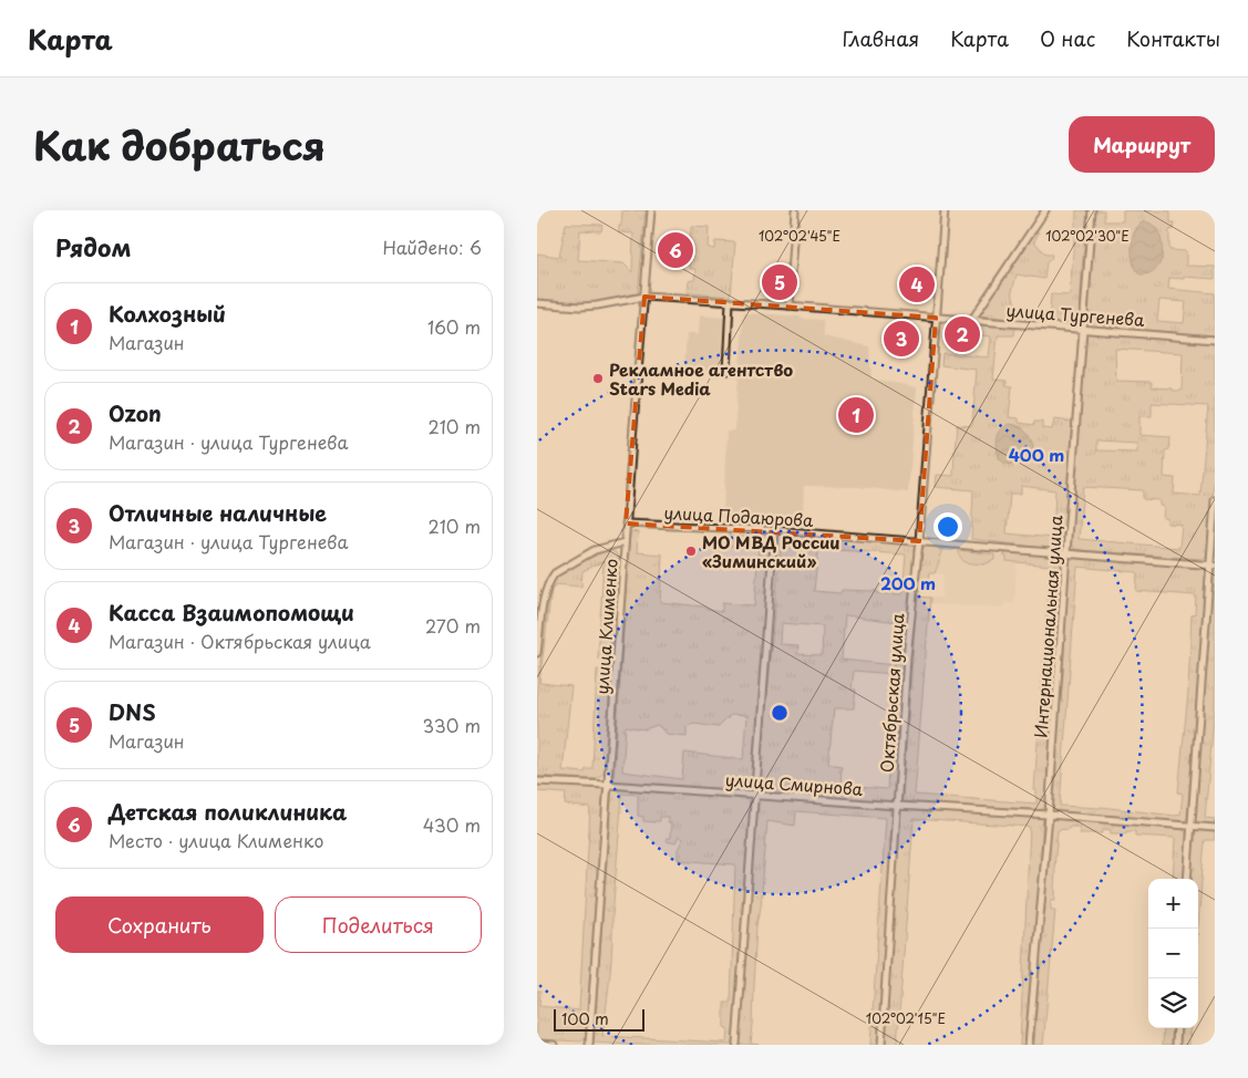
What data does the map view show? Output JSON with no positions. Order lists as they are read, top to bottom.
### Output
{
  "streets": {
    "street": [
      "улица Тургенева",
      "улица Подаюрова",
      "улица Клименко",
      "Интернациональная улица",
      "Октябрьская улица",
      "улица Смирнова"
    ]
  },
  "crossings": [
    ["улица Тургенева", "улица Клименко"],
    ["улица Тургенева", "Интернациональная улица"],
    ["улица Тургенева", "Октябрьская улица"],
    ["улица Подаюрова", "улица Клименко"],
    ["улица Подаюрова", "Интернациональная улица"],
    ["улица Подаюрова", "Октябрьская улица"],
    ["улица Клименко", "улица Смирнова"],
    ["Интернациональная улица", "улица Смирнова"],
    ["Октябрьская улица", "улица Смирнова"]
  ],
  "places": ["Рекламное агентство Stars Media", "МО МВД России «Зиминский»"],
  "scale_bar": "100 m",
  "page": {
    "header": "Карта",
    "nav": [
      "Главная",
      "Карта",
      "О нас",
      "Контакты"
    ],
    "title": "Как добраться",
    "buttons": [
      "Маршрут",
      ["Сохранить", "Поделиться"]
    ],
    "heading": ["Рядом", "Найдено: 6"],
    "pins": [
      "6",
      "5",
      "4",
      "2",
      "3",
      "1"
    ],
    "list": [
      {
        "mark": "1",
        "name": "Колхозный",
        "note": "Магазин",
        "value": "160 m"
      },
      {
        "mark": "2",
        "name": "Ozon",
        "note": "Магазин · улица Тургенева",
        "value": "210 m"
      },
      {
        "mark": "3",
        "name": "Отличные наличные",
        "note": "Магазин · улица Тургенева",
        "value": "210 m"
      },
      {
        "mark": "4",
        "name": "Касса Взаимопомощи",
        "note": "Магазин · Октябрьская улица",
        "value": "270 m"
      },
      {
        "mark": "5",
        "name": "DNS",
        "note": "Магазин",
        "value": "330 m"
      },
      {
        "mark": "6",
        "name": "Детская поликлиника",
        "note": "Место · улица Клименко",
        "value": "430 m"
      }
    ],
    "map_buttons": ["+", "−"],
    "scale": "100 m"
  },
  "coordinates": ["102°02'45\"E", "102°02'30\"E", "102°02'15\"E"],
  "rings": ["400 m", "200 m"]
}
